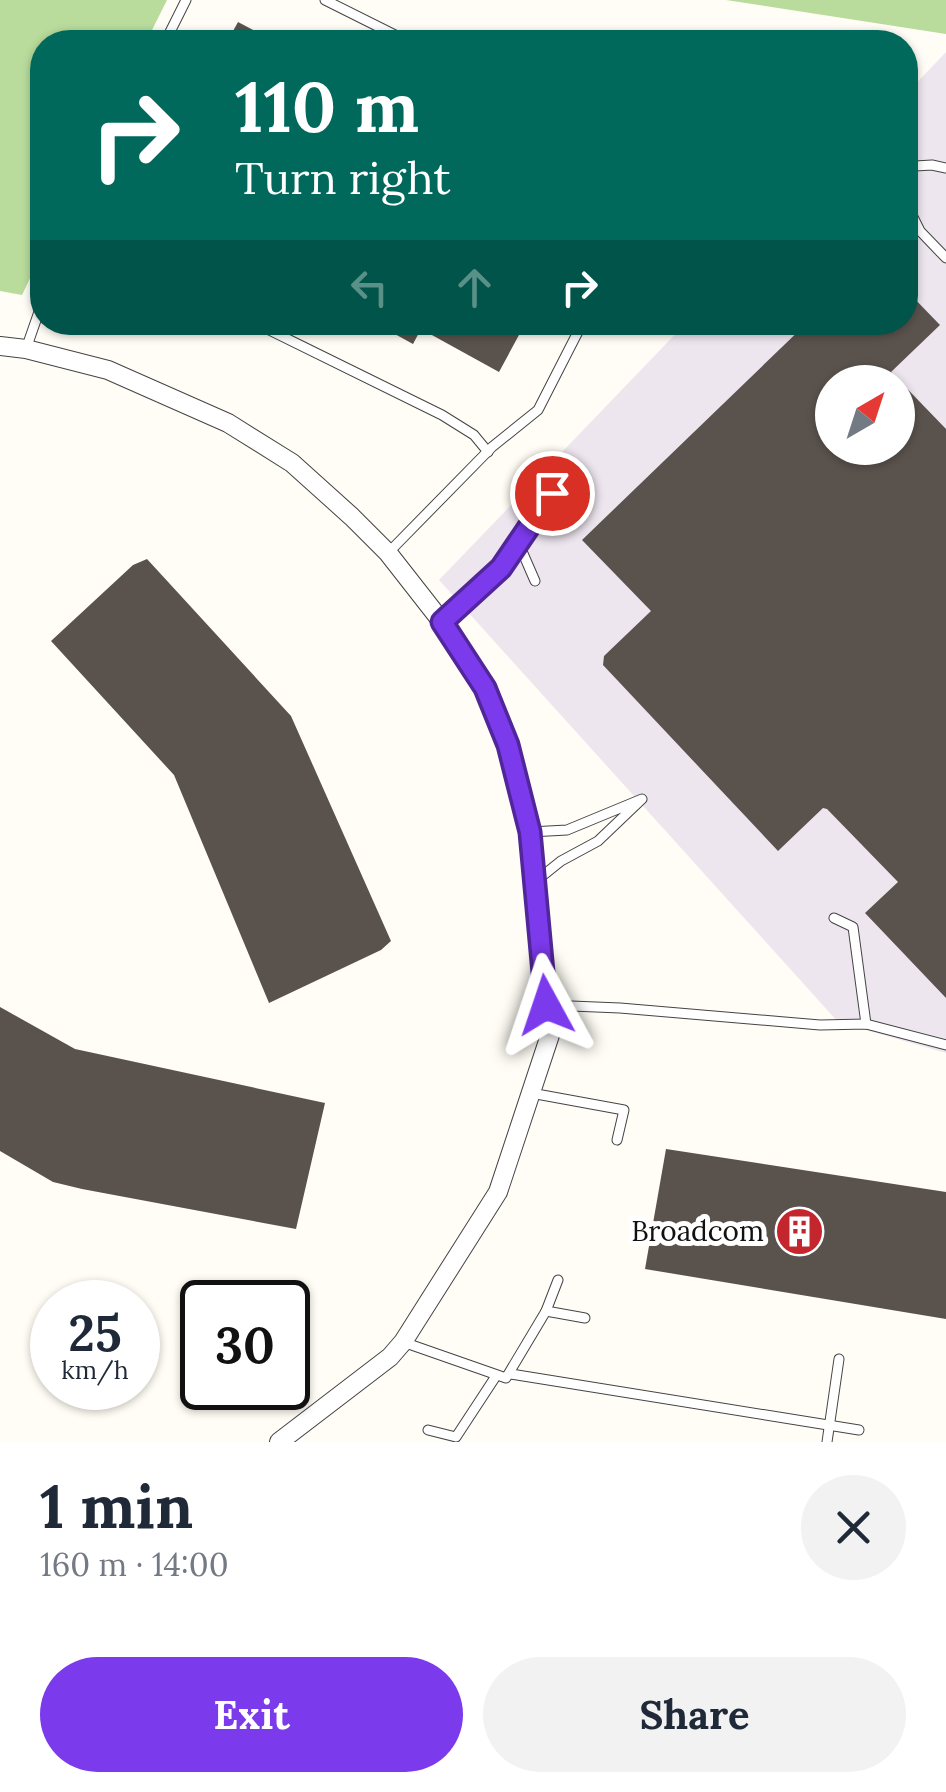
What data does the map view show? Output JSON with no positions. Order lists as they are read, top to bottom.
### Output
{
  "places": {
    "building": ["Broadcom"]
  },
  "north": "top right",
  "page": {
    "turn": ["110 m", "Turn right"],
    "speed": "25 km/h",
    "limit": "30",
    "heading": ["1 min", "160 m · 14:00"],
    "buttons": ["Exit", "Share"]
  }
}
